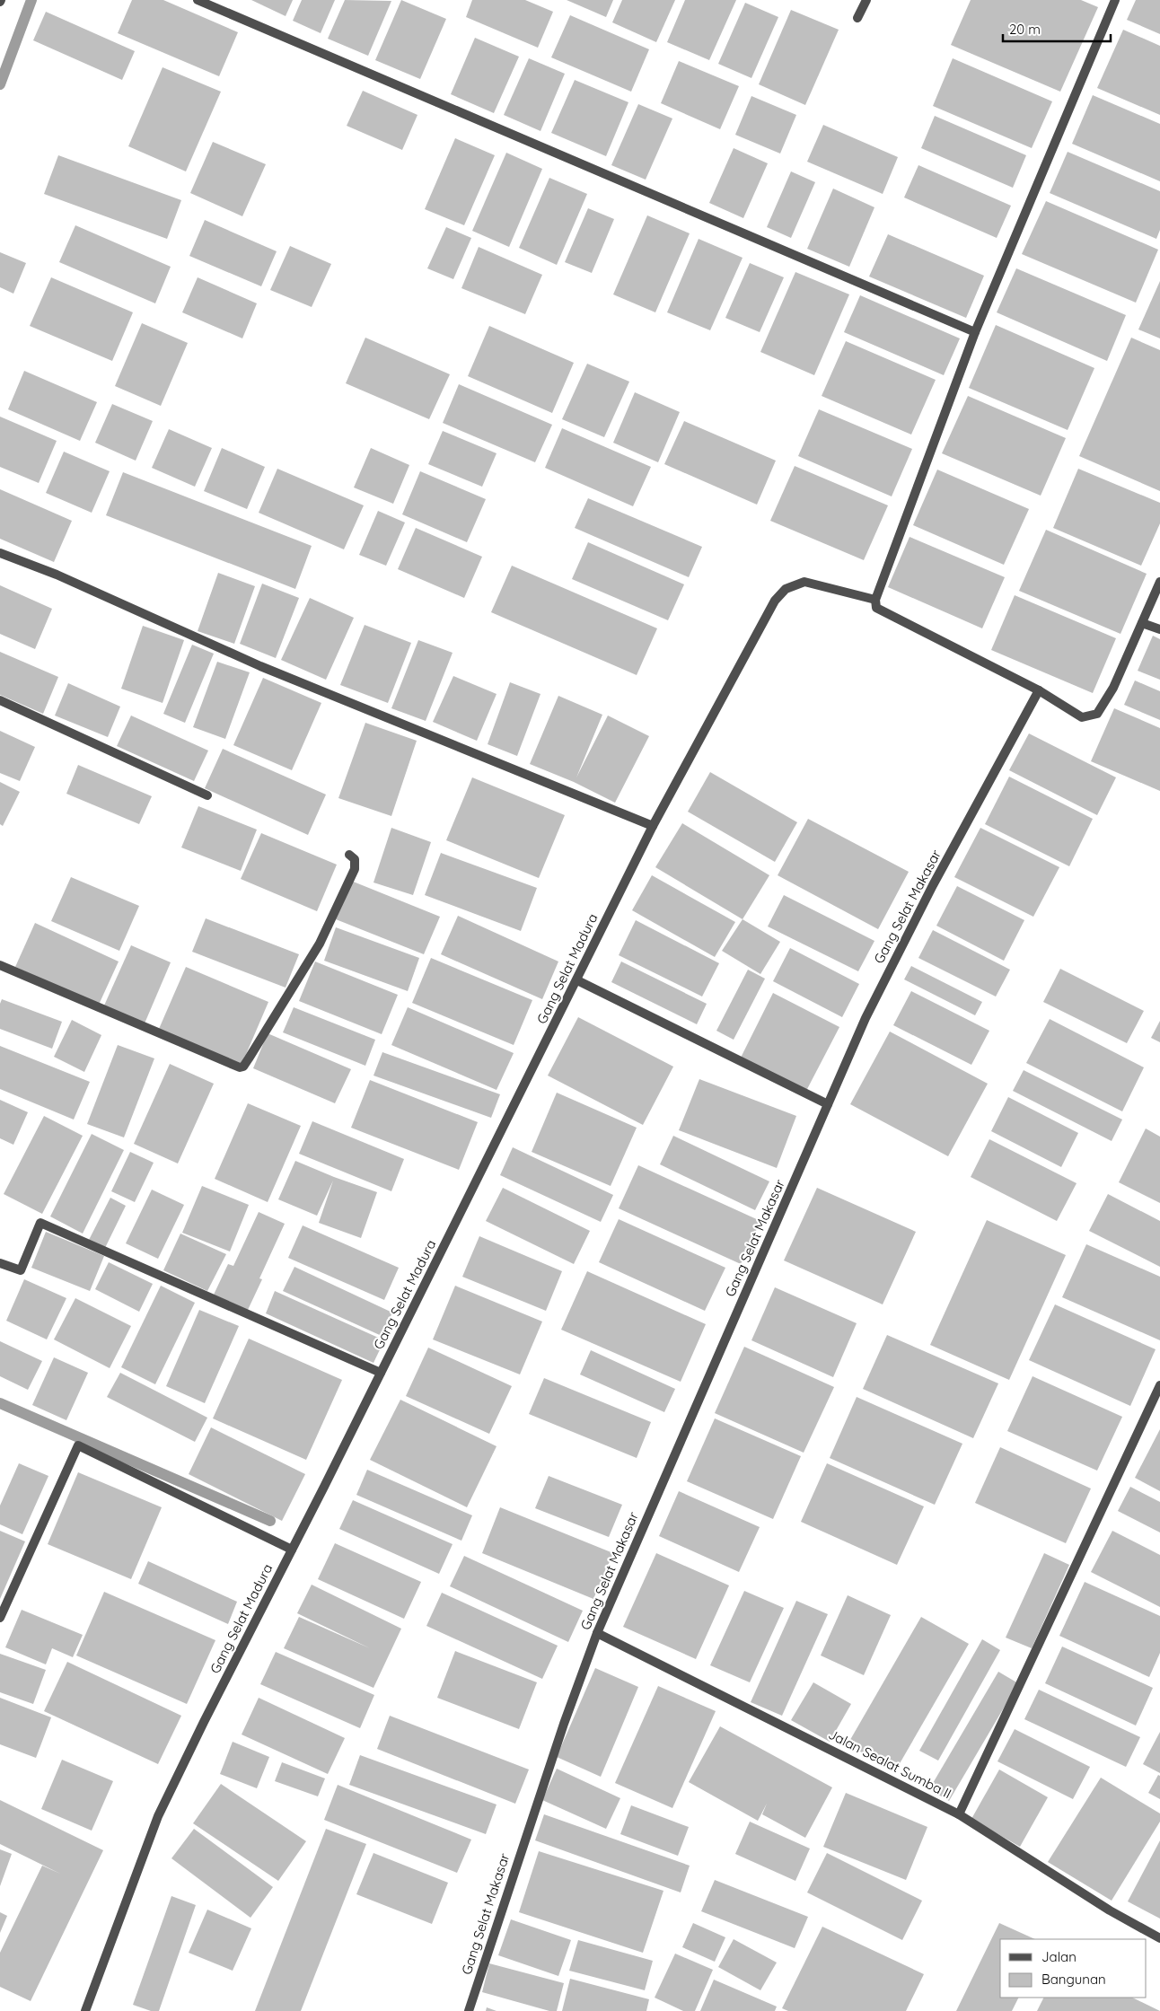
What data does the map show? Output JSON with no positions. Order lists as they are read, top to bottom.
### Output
{
  "streets": {
    "street": ["Gang Selat Makasar", "Gang Selat Madura", "Jalan Sealat Sumba II"]
  },
  "crossings": [
    ["Gang Selat Makasar", "Jalan Sealat Sumba II"]
  ],
  "legend": ["Jalan", "Bangunan"],
  "scale_bar": "20 m"
}
